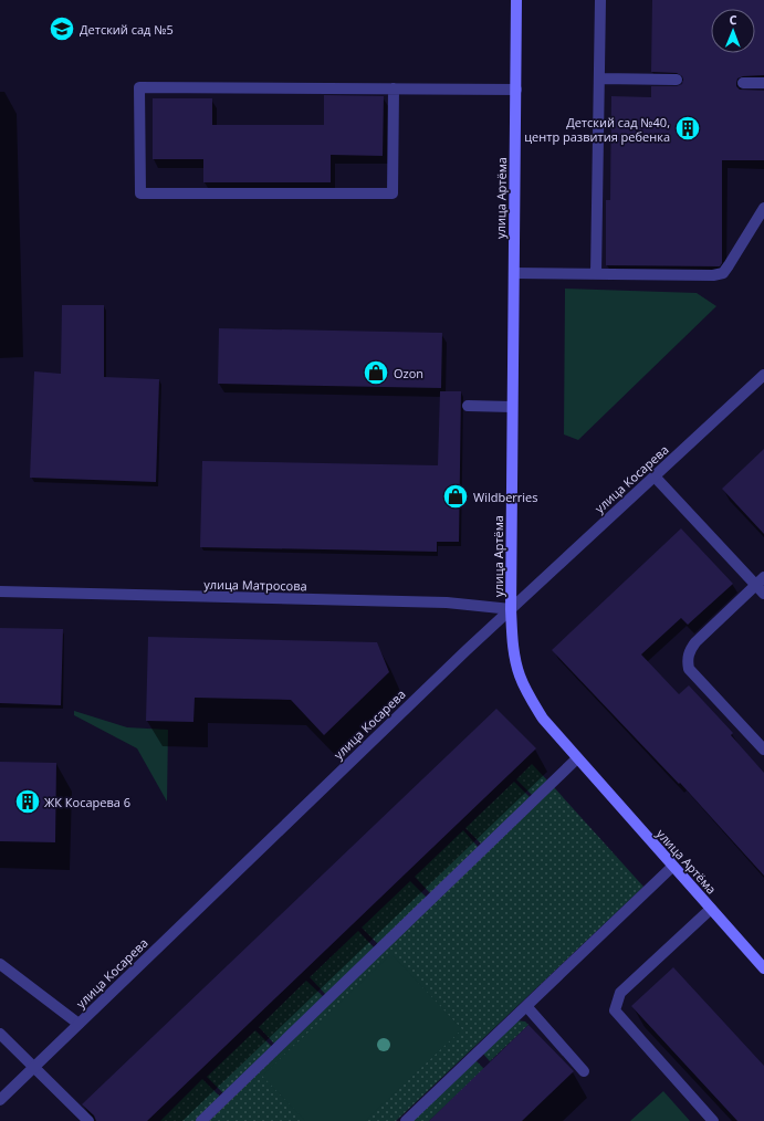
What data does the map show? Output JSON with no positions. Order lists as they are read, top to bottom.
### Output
{
  "streets": {
    "main road": ["улица Артёма"],
    "street": ["улица Косарева", "улица Матросова"]
  },
  "crossings": [
    ["улица Артёма", "улица Косарева"],
    ["улица Артёма", "улица Матросова"],
    ["улица Косарева", "улица Матросова"]
  ],
  "places": {
    "school or university": ["Детский сад №5"],
    "building": ["Детский сад №40, центр развития ребенка", "ЖК Косарева 6"],
    "shop": ["Ozon", "Wildberries"]
  },
  "north": "top"
}
